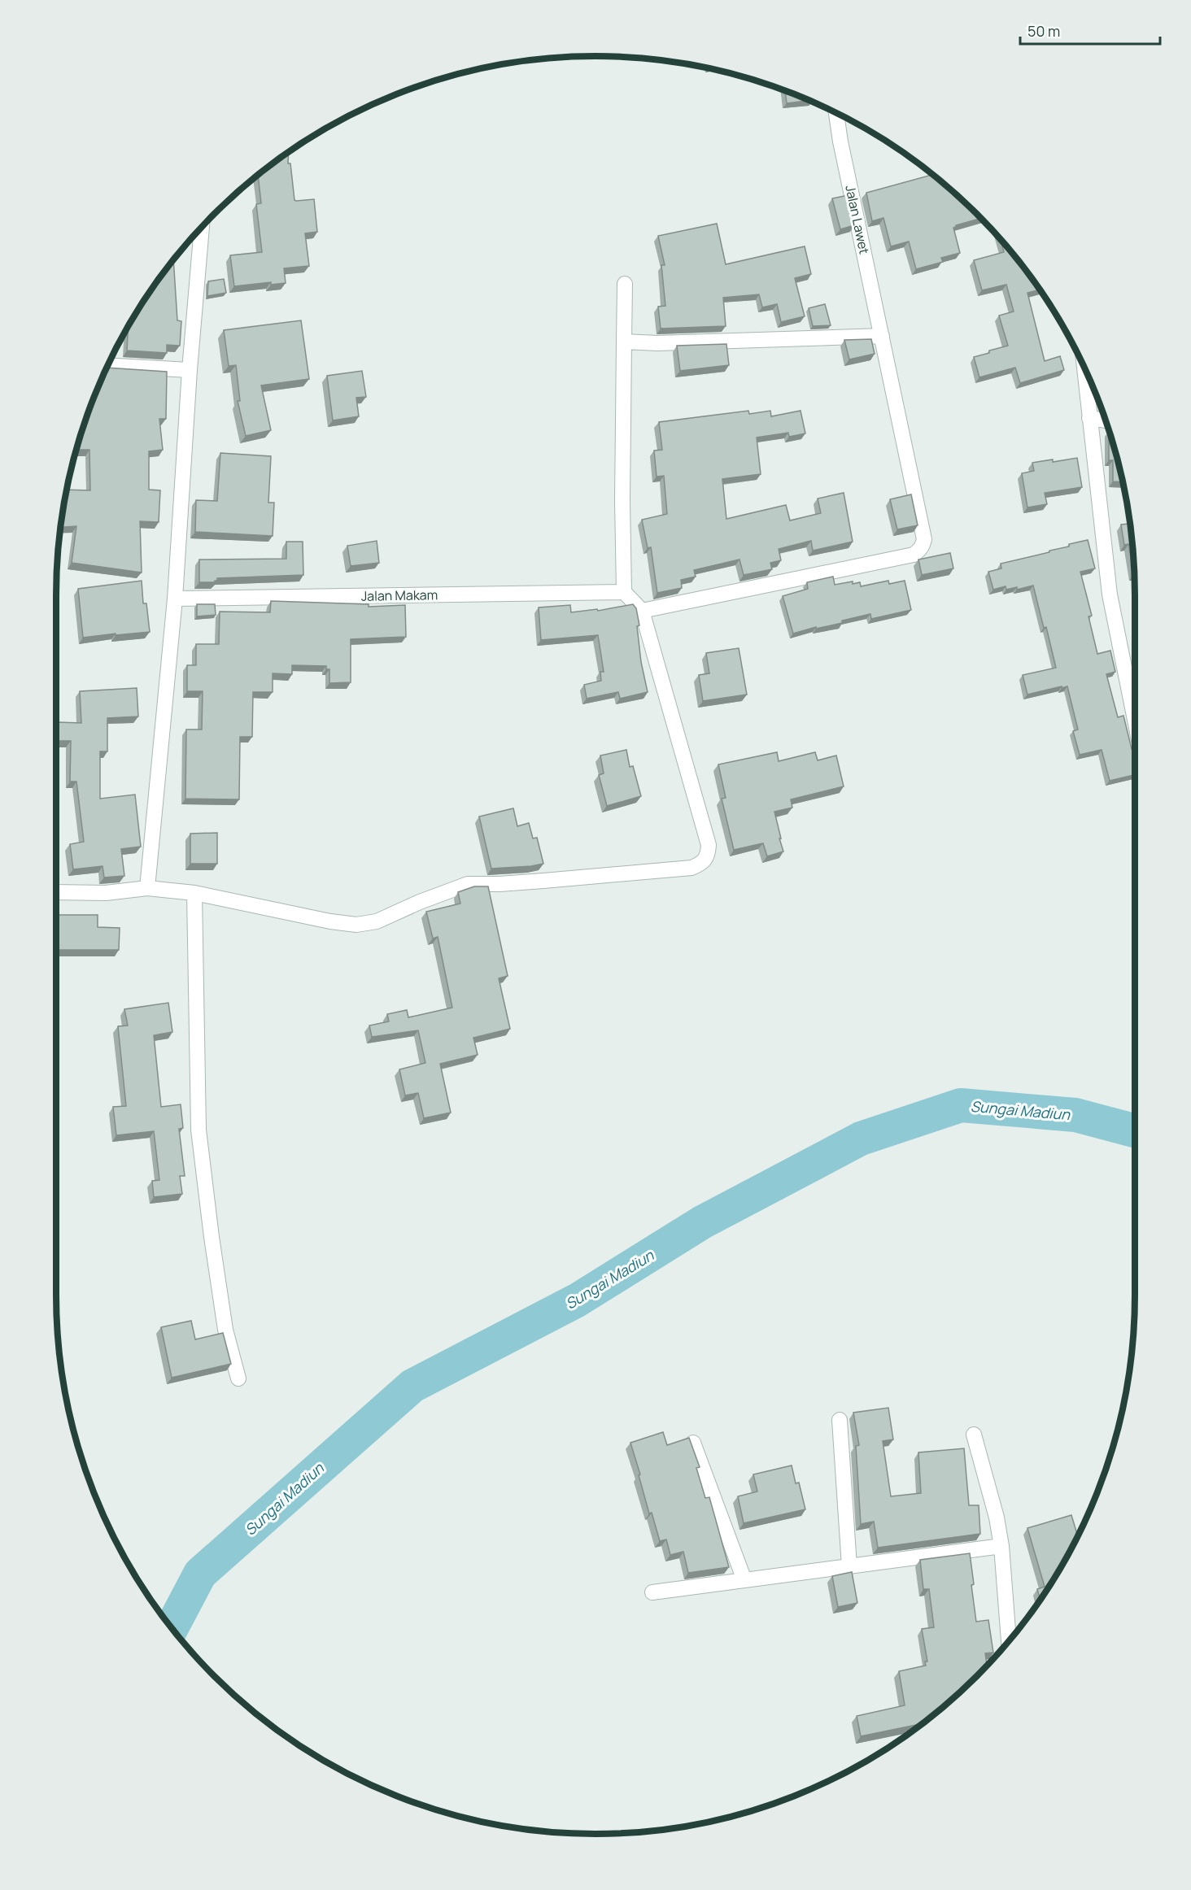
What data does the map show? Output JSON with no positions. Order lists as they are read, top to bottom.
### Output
{
  "streets": {
    "street": ["Jalan Lawet", "Jalan Makam"]
  },
  "water": ["Sungai Madiun"],
  "scale_bar": "50 m"
}
